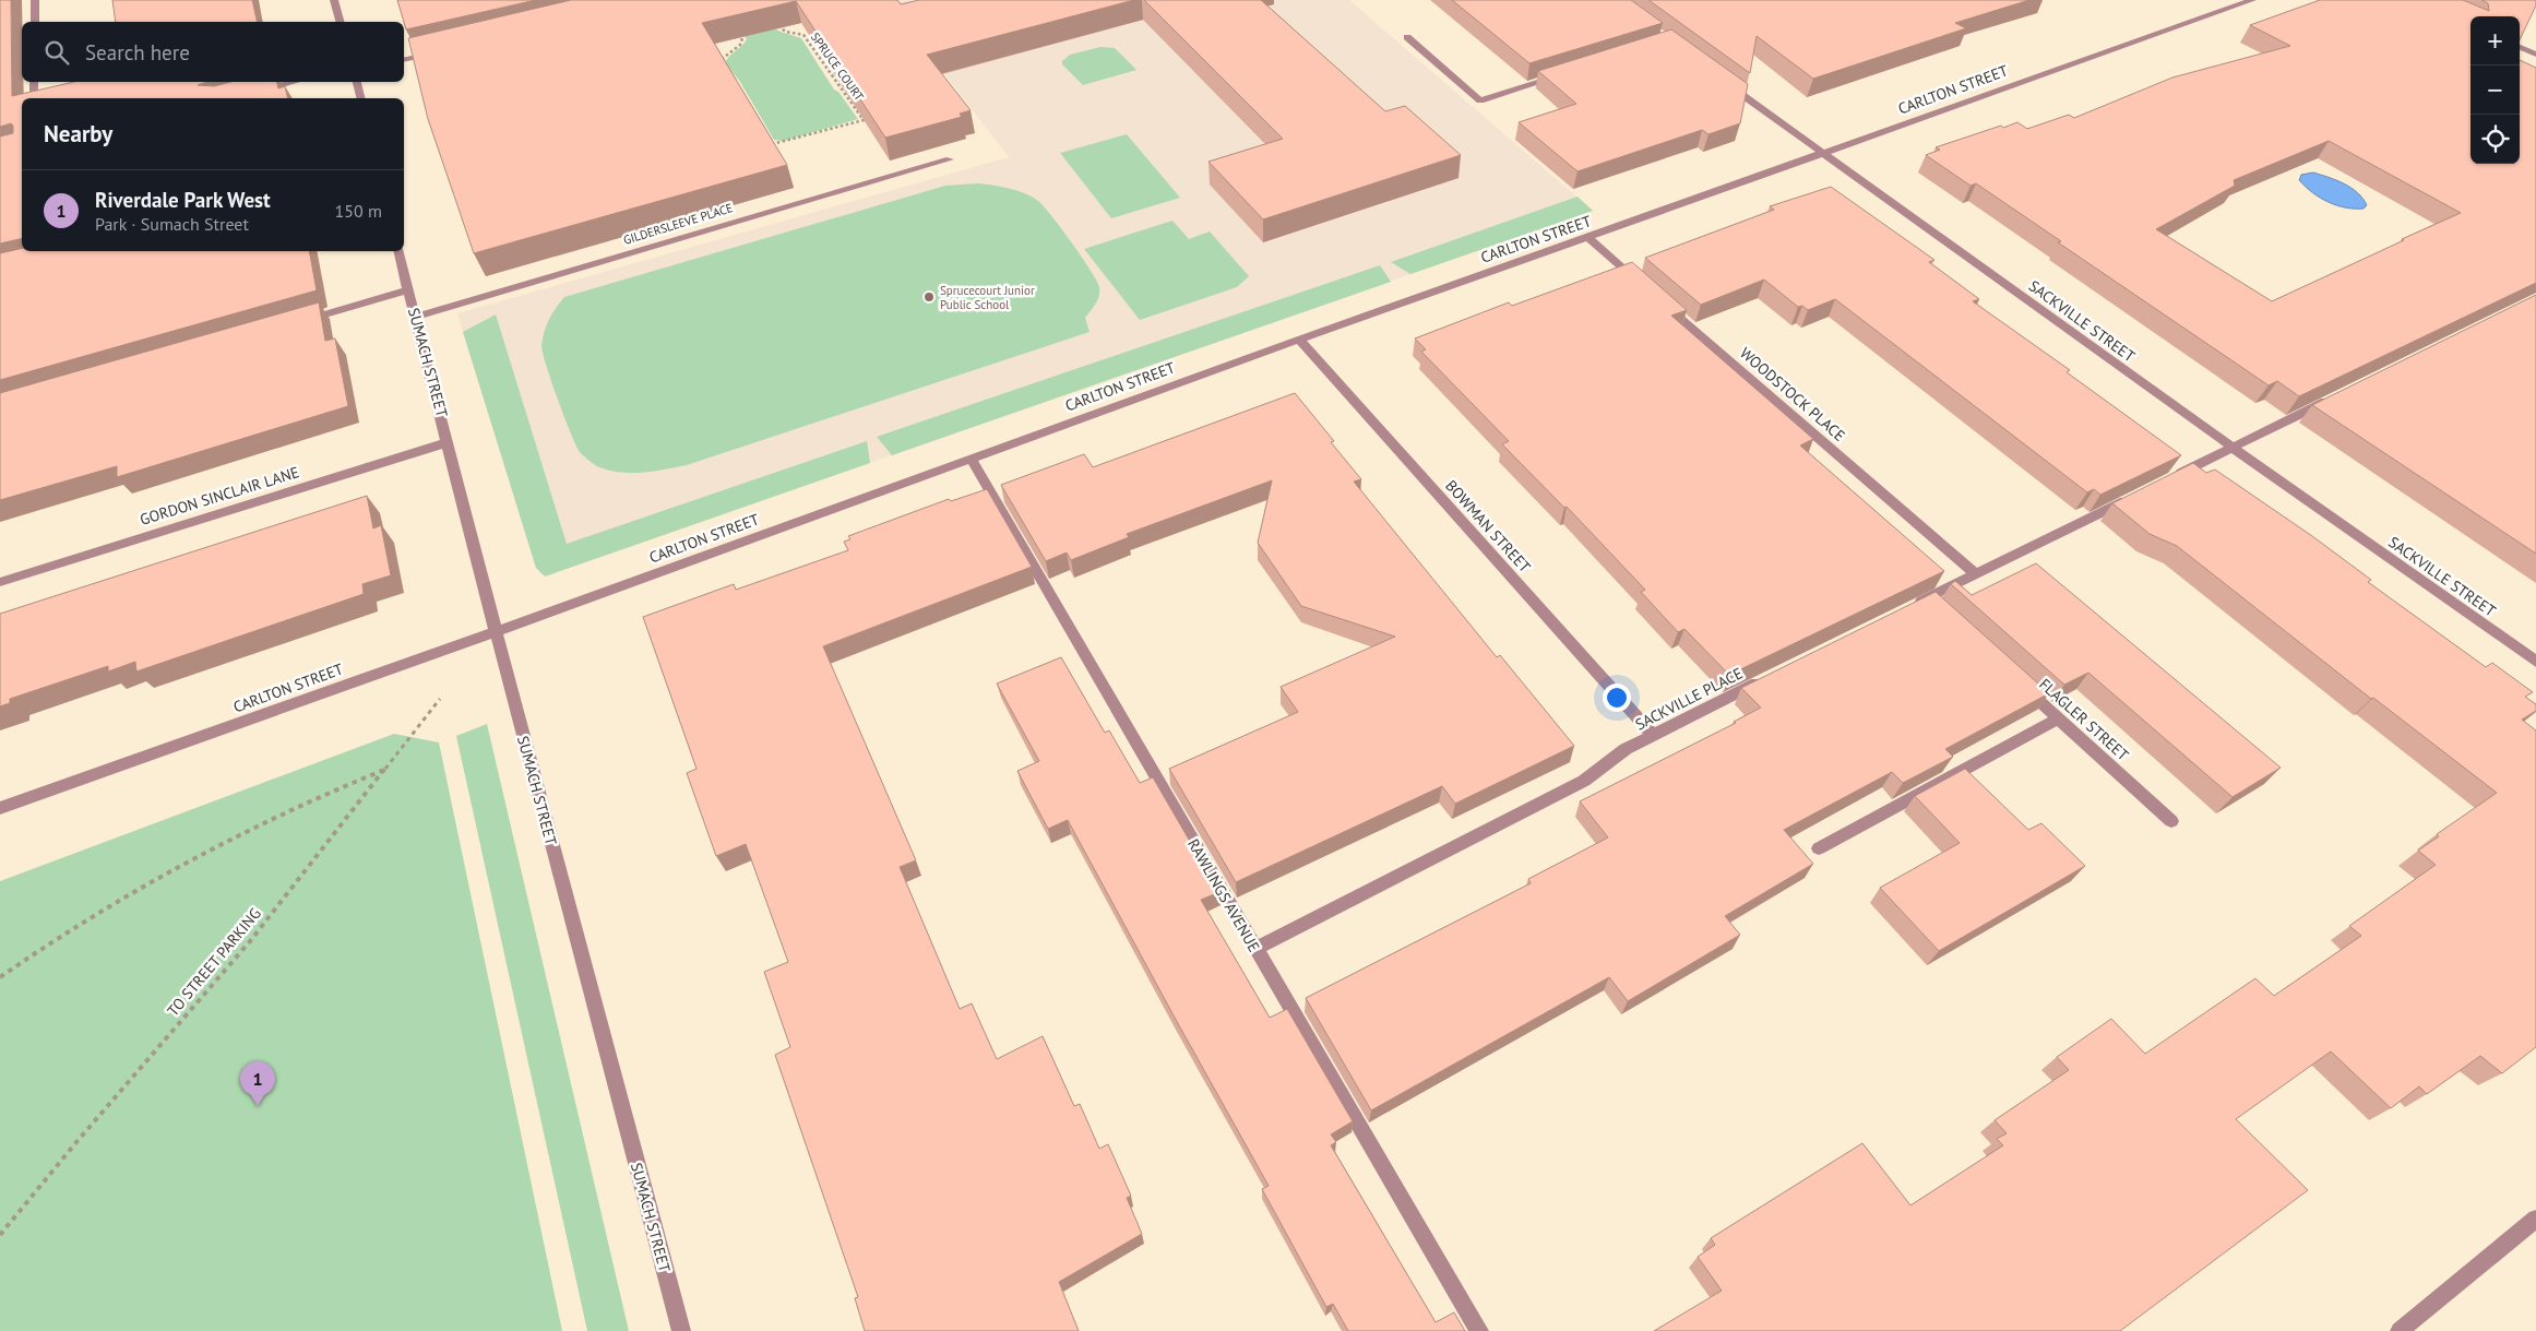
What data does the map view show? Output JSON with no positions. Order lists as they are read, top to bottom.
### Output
{
  "streets": {
    "street": [
      "CARLTON STREET",
      "GILDERSLEEVE PLACE",
      "SACKVILLE STREET",
      "SUMACH STREET",
      "WOODSTOCK PLACE",
      "GORDON SINCLAIR LANE",
      "BOWMAN STREET",
      "SACKVILLE PLACE",
      "FLAGLER STREET",
      "RAWLINGS AVENUE"
    ],
    "path": ["SPRUCE COURT", "TO STREET PARKING"]
  },
  "crossings": [
    ["CARLTON STREET", "SACKVILLE STREET"],
    ["CARLTON STREET", "SUMACH STREET"],
    ["CARLTON STREET", "BOWMAN STREET"],
    ["CARLTON STREET", "RAWLINGS AVENUE"],
    ["GILDERSLEEVE PLACE", "SUMACH STREET"],
    ["SUMACH STREET", "GORDON SINCLAIR LANE"],
    ["BOWMAN STREET", "SACKVILLE PLACE"],
    ["SACKVILLE PLACE", "RAWLINGS AVENUE"]
  ],
  "places": ["Sprucecourt Junior Public School"],
  "page": {
    "map_buttons": ["+", "−"],
    "search": "Search here",
    "heading": "Nearby",
    "list": [
      {
        "mark": "1",
        "name": "Riverdale Park West",
        "note": "Park · Sumach Street",
        "value": "150 m"
      }
    ],
    "pins": "1"
  }
}
